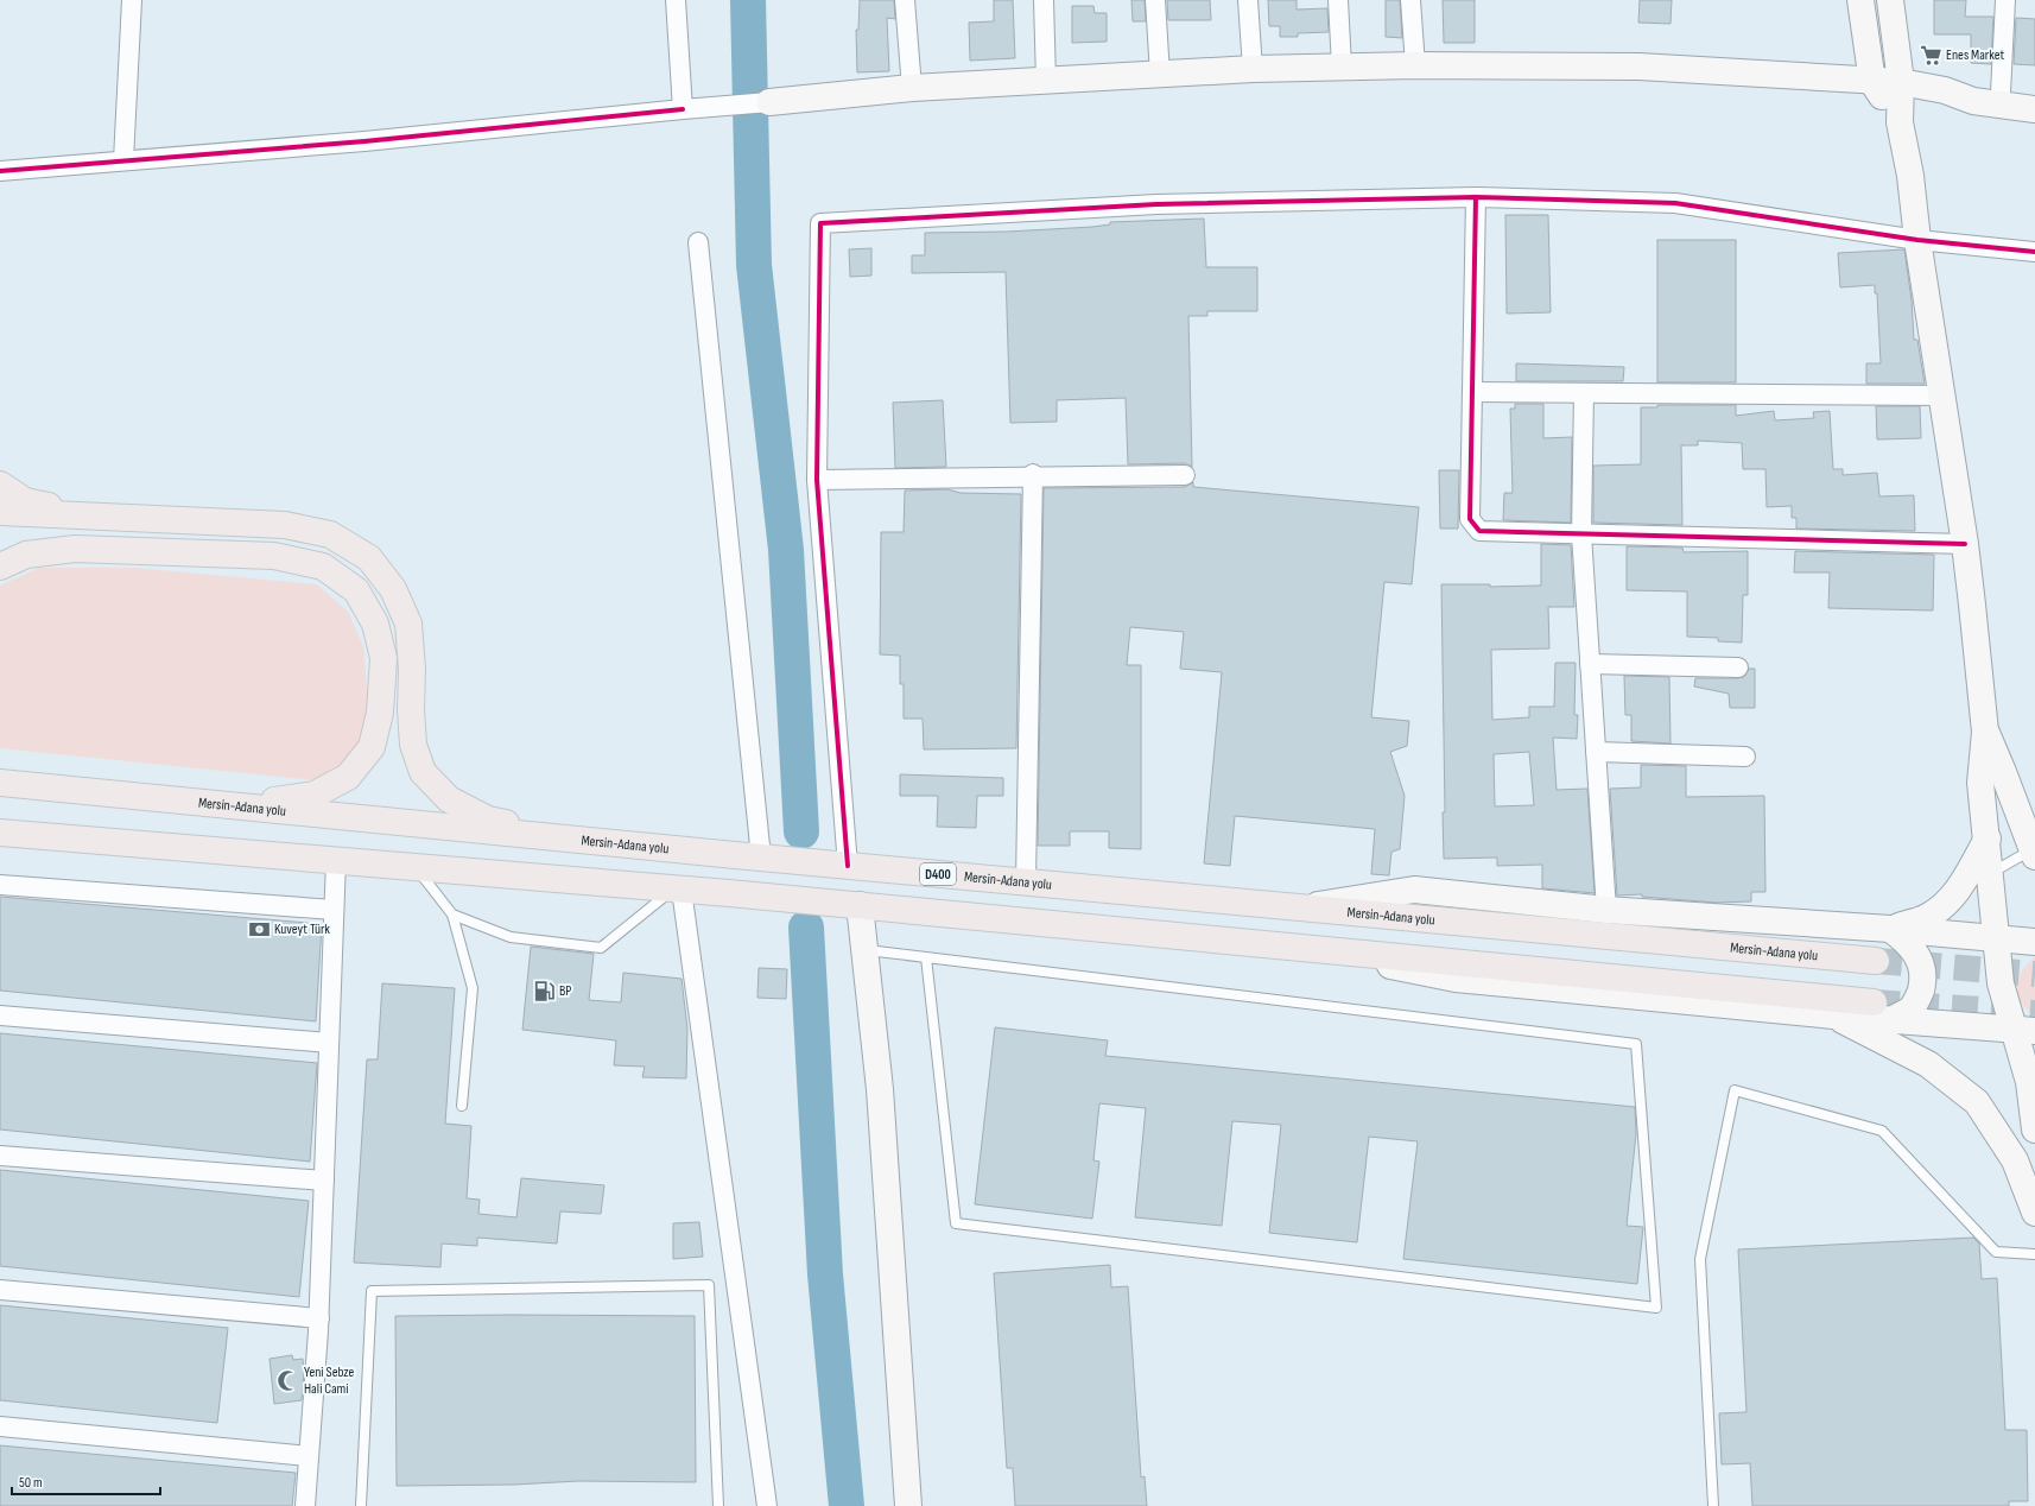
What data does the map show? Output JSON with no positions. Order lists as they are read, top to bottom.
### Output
{
  "streets": {
    "highway": ["Mersin-Adana yolu", "D400"]
  },
  "places": {
    "supermarket": ["Enes Market"],
    "bank": ["Kuveyt Türk"],
    "fuel station": ["BP"],
    "mosque": ["Yeni Sebze Hali Cami"]
  },
  "scale_bar": "50 m"
}
